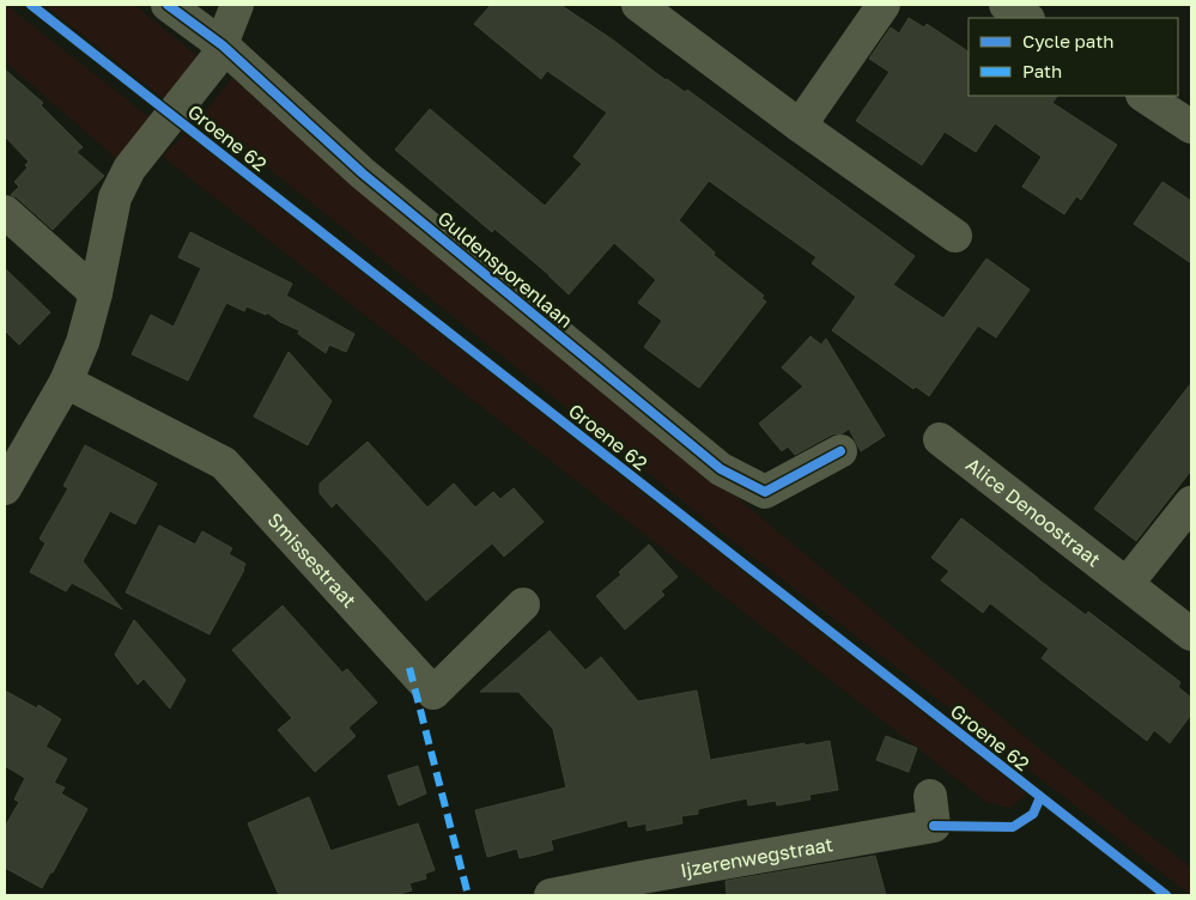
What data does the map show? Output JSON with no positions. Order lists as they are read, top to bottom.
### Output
{
  "streets": {
    "street": [
      "Guldensporenlaan",
      "Alice Denoostraat",
      "Smissestraat",
      "Ijzerenwegstraat"
    ],
    "cycle path": ["Groene 62"]
  },
  "legend": ["Cycle path", "Path"]
}
